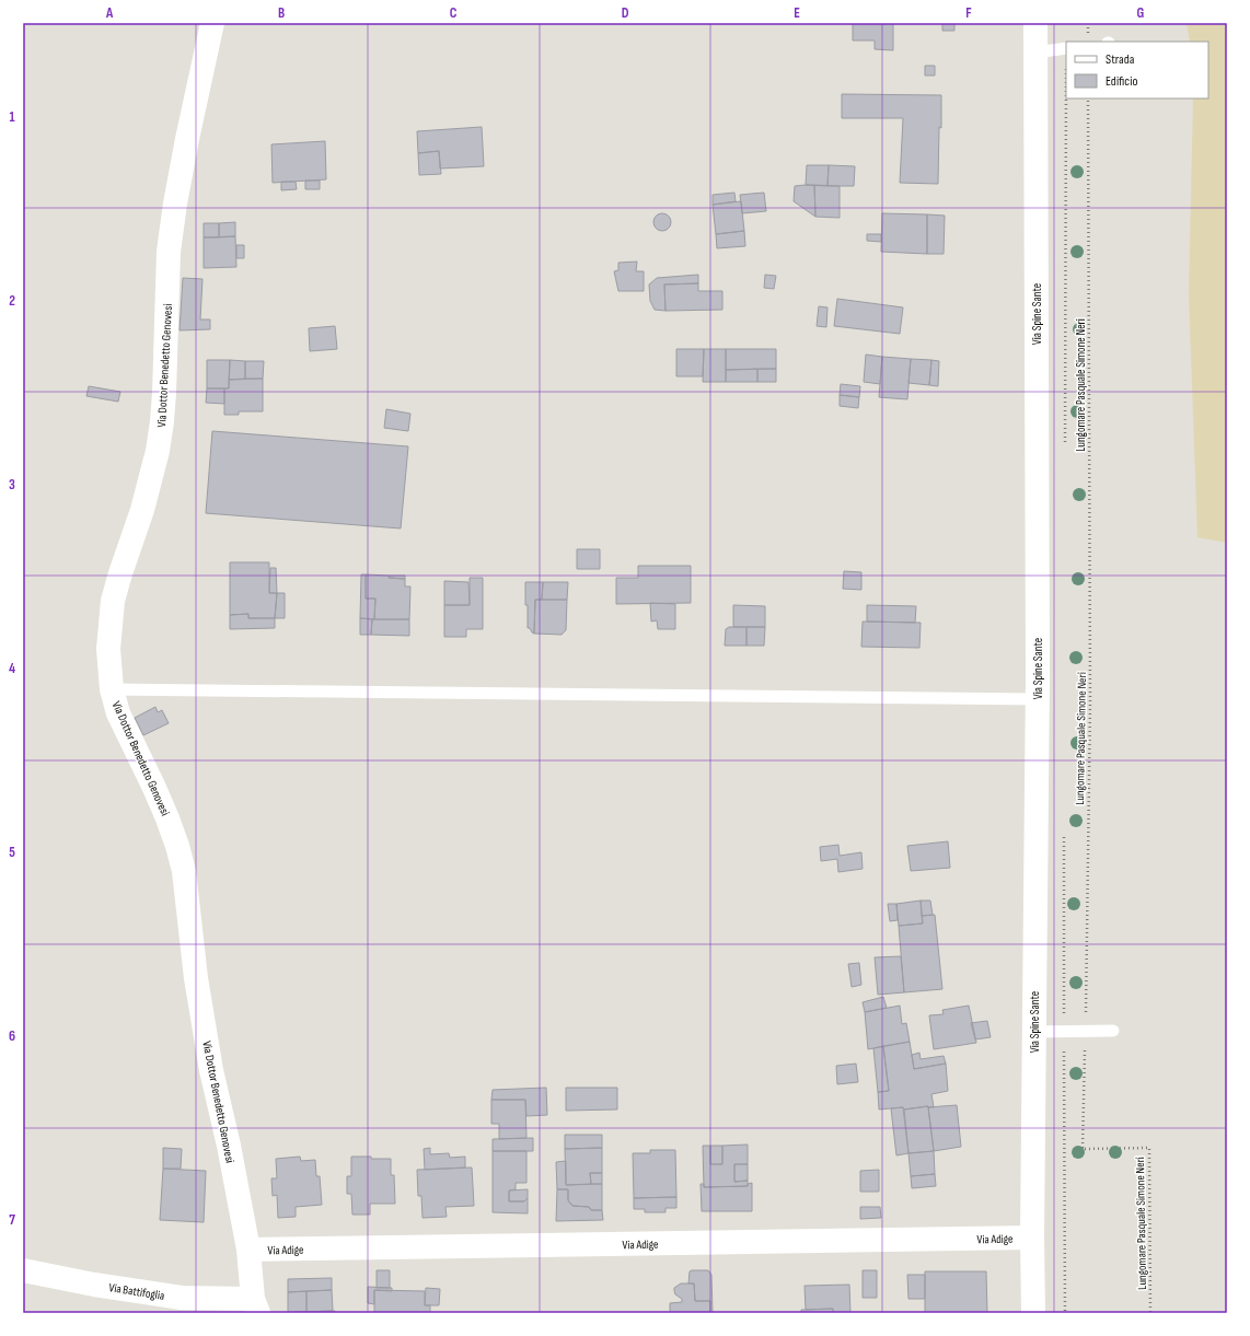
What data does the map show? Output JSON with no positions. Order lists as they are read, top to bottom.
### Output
{
  "streets": {
    "street": [
      "Via Spine Sante",
      "Via Dottor Benedetto Genovesi",
      "Via Adige",
      "Via Battifoglia"
    ],
    "path": ["Lungomare Pasquale Simone Neri"]
  },
  "crossings": [
    ["Via Spine Sante", "Via Adige"],
    ["Via Dottor Benedetto Genovesi", "Via Adige"],
    ["Via Dottor Benedetto Genovesi", "Via Battifoglia"]
  ],
  "legend": ["Strada", "Edificio"],
  "grid": {
    "columns": [
      "A",
      "B",
      "C",
      "D",
      "E",
      "F",
      "G"
    ],
    "rows": [
      "1",
      "2",
      "3",
      "4",
      "5",
      "6",
      "7"
    ]
  }
}
